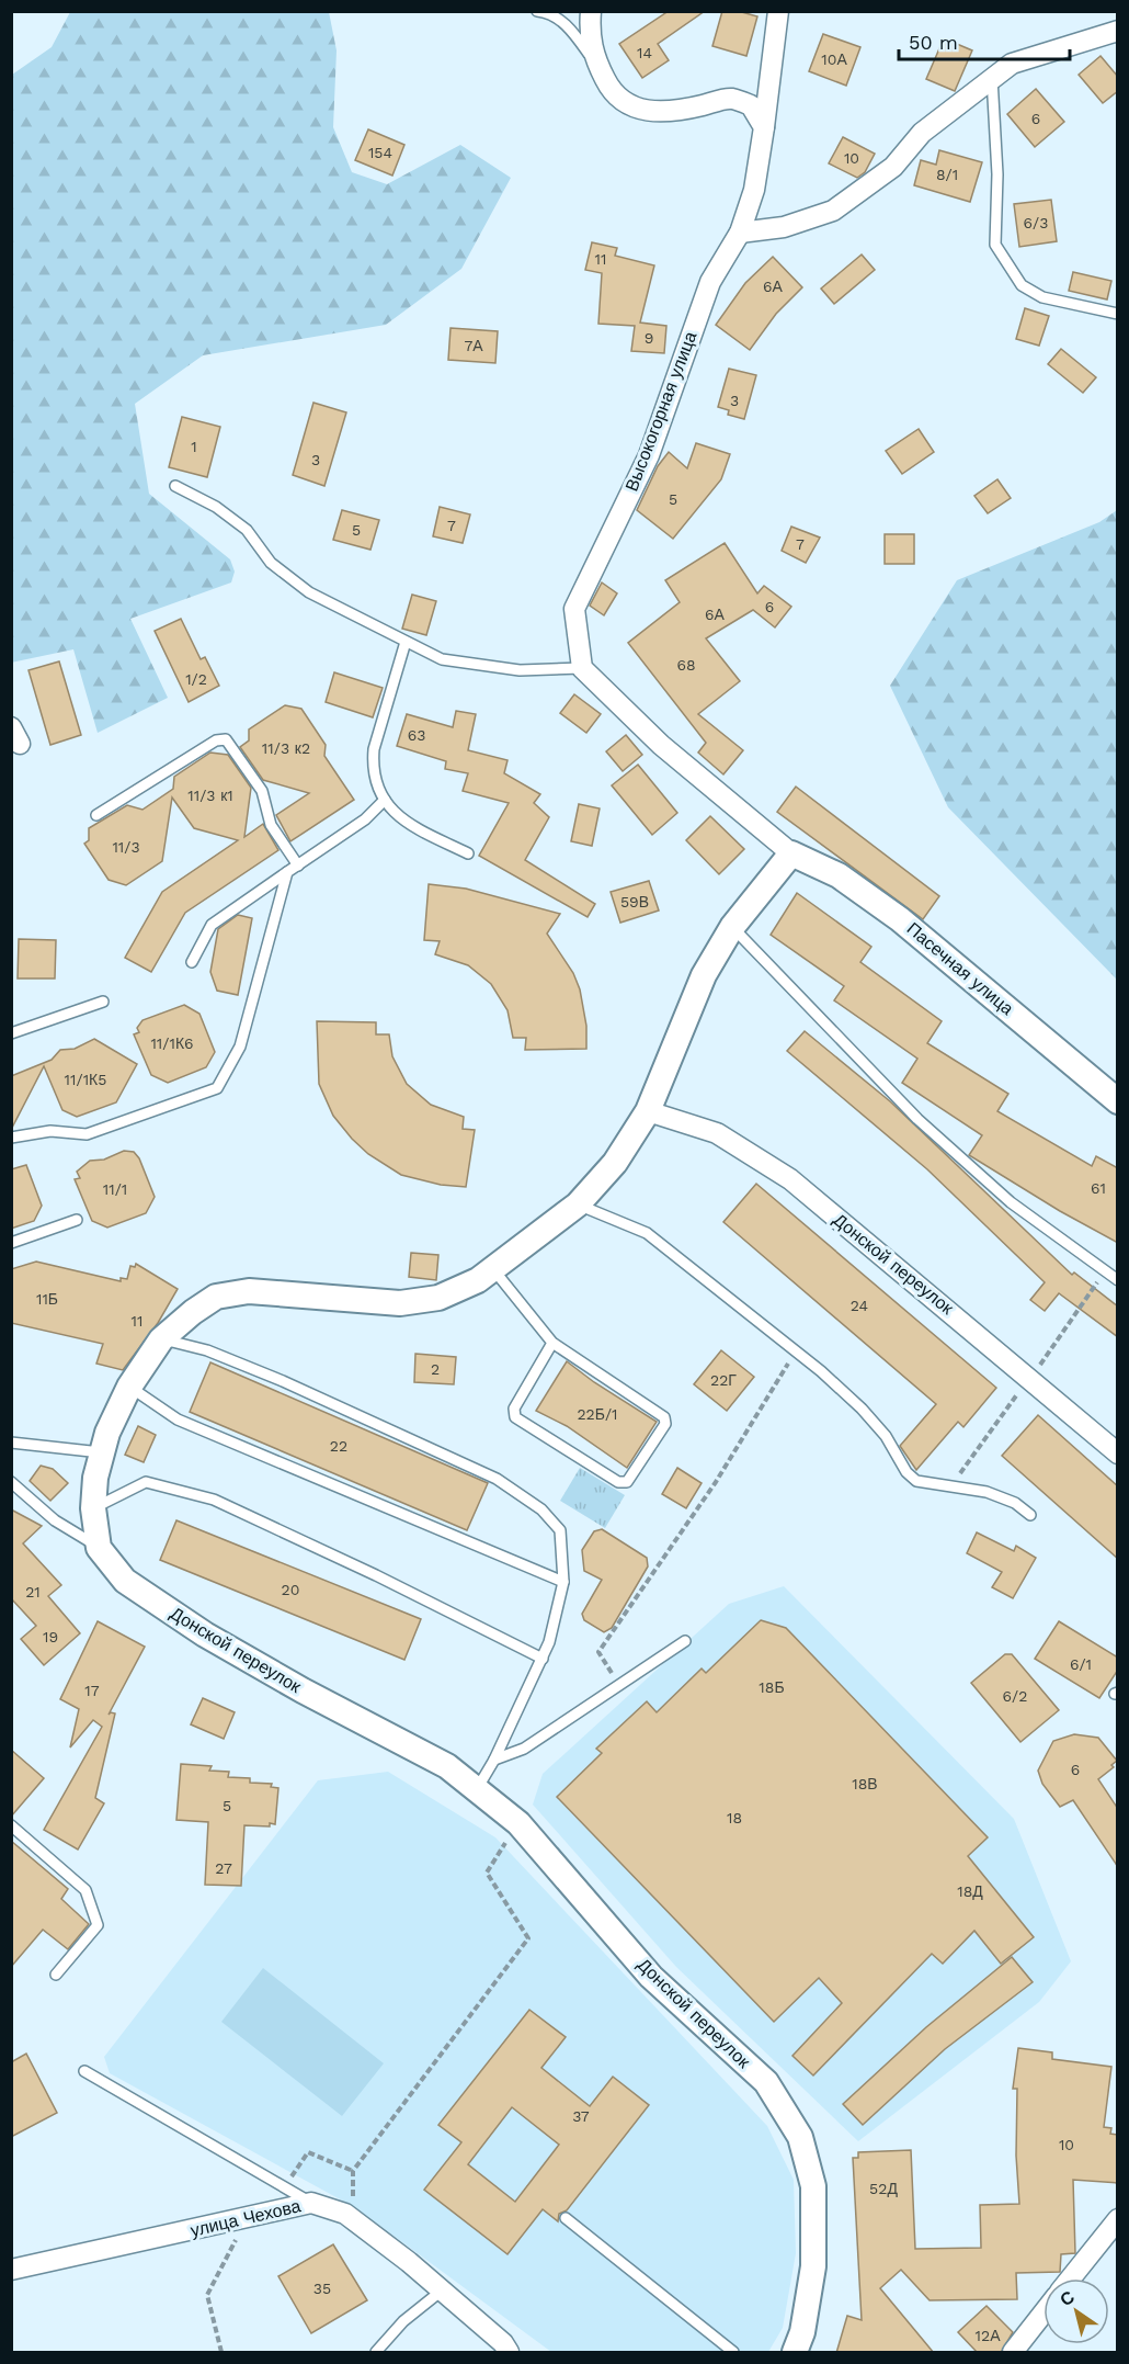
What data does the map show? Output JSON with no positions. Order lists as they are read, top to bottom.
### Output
{
  "streets": {
    "street": [
      "Высокогорная улица",
      "Пасечная улица",
      "Донской переулок",
      "улица Чехова"
    ]
  },
  "crossings": [
    ["Пасечная улица", "Донской переулок"]
  ],
  "house_numbers": [
    "14",
    "10А",
    "6",
    "154",
    "10",
    "8/1",
    "6/3",
    "11",
    "6А",
    "9",
    "7А",
    "3",
    "1",
    "3",
    "5",
    "7",
    "5",
    "7",
    "6",
    "6А",
    "68",
    "1/2",
    "63",
    "11/3 к2",
    "11/3 к1",
    "11/3",
    "59В",
    "11/1К6",
    "11/1К5",
    "61",
    "11/1",
    "11Б",
    "24",
    "11",
    "2",
    "22Г",
    "22Б/1",
    "22",
    "20",
    "21",
    "19",
    "6/1",
    "18Б",
    "17",
    "6/2",
    "6",
    "18В",
    "5",
    "18",
    "27",
    "18Д",
    "37",
    "10",
    "52Д",
    "35",
    "12А"
  ],
  "scale_bar": "50 m",
  "north": "top left"
}
